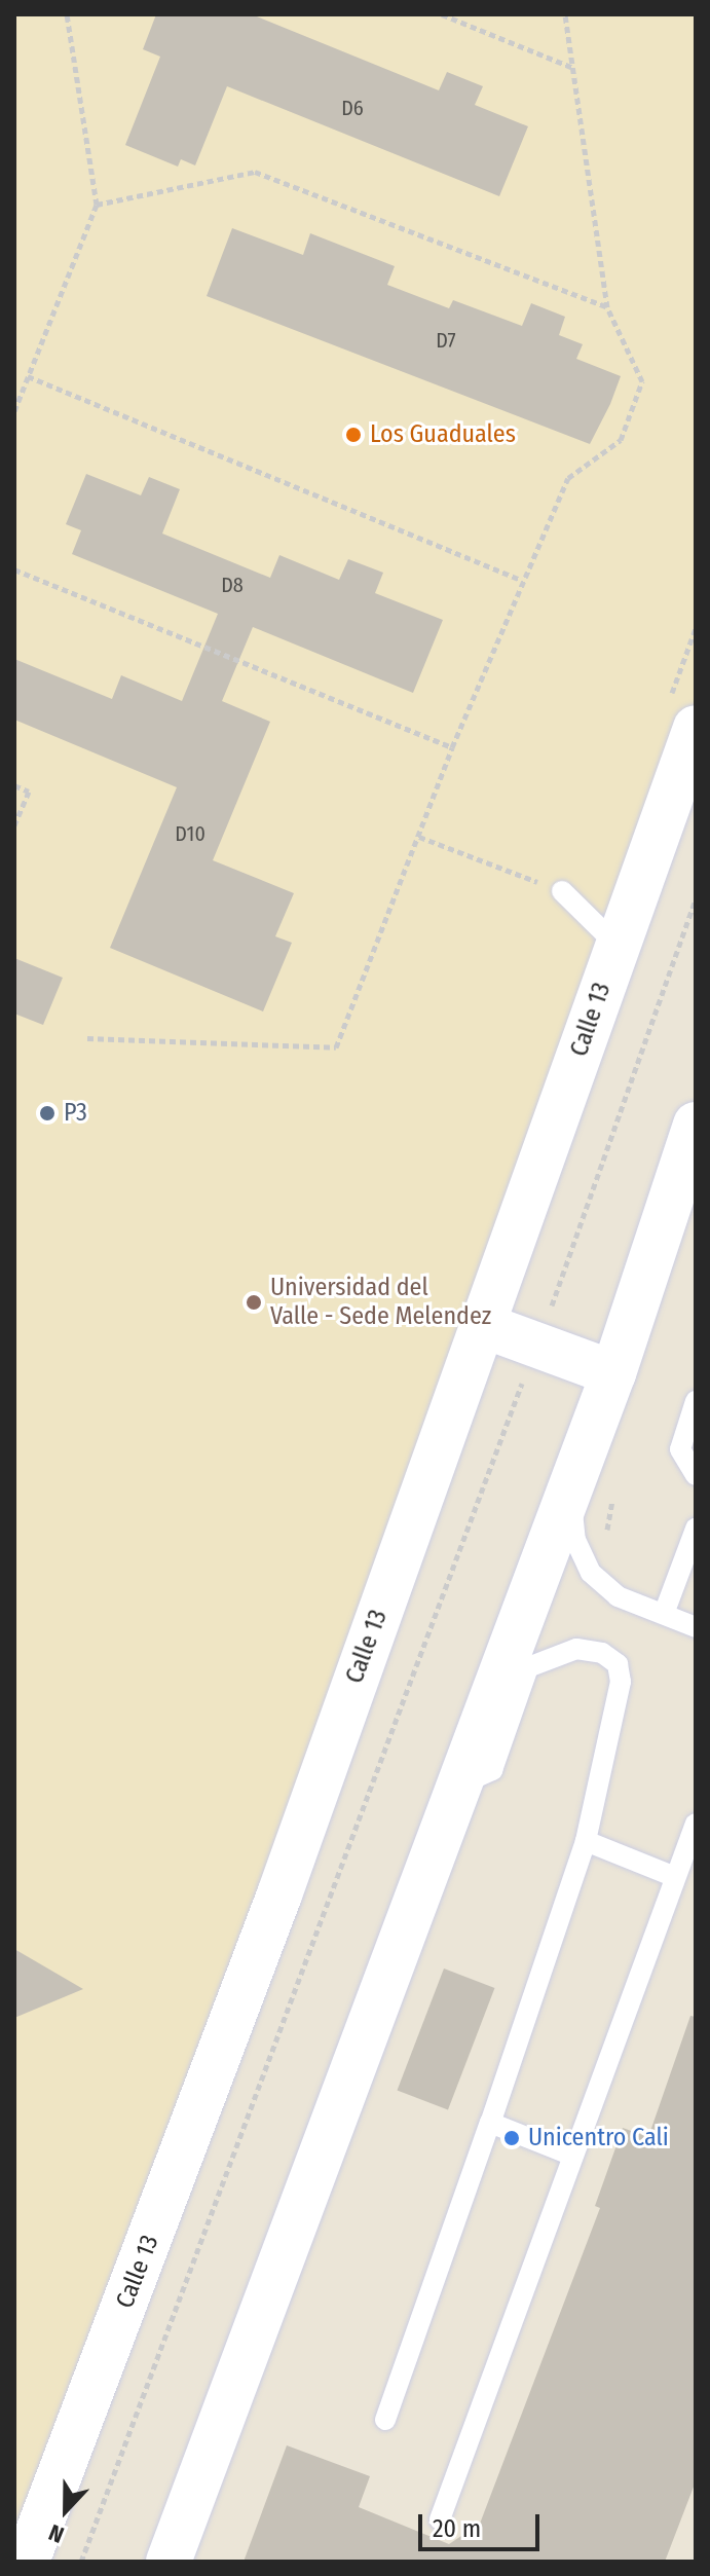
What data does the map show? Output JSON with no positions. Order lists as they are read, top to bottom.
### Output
{
  "streets": {
    "main road": ["Calle 13"]
  },
  "places": [
    "Los Guaduales",
    "P3",
    "Universidad del Valle - Sede Melendez",
    "Unicentro Cali"
  ],
  "house_numbers": [
    "D6",
    "D7",
    "D8",
    "D10"
  ],
  "scale_bar": "20 m",
  "north": "bottom"
}
